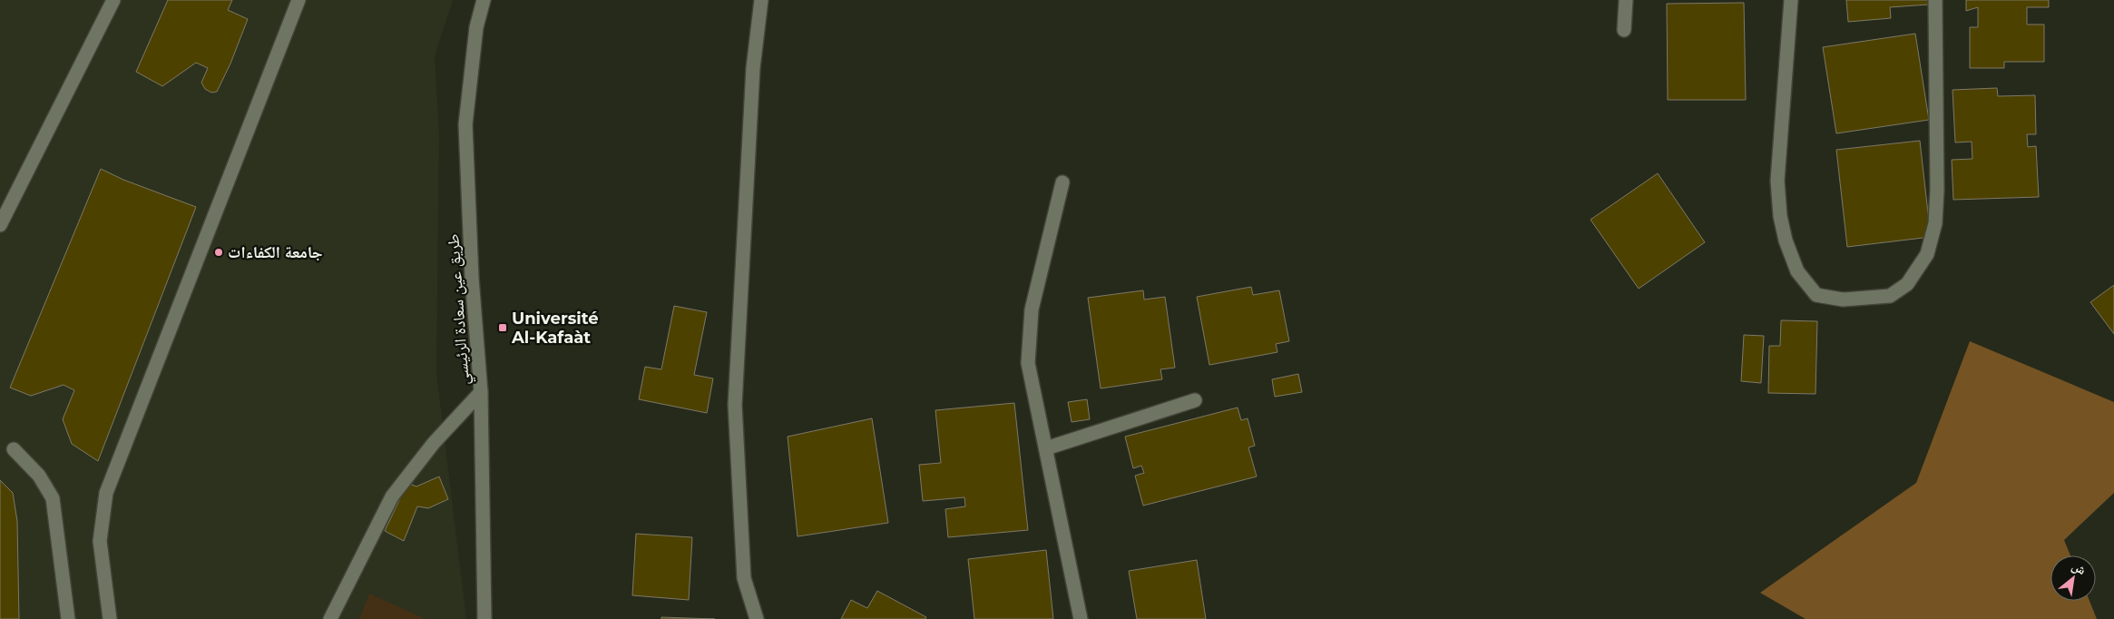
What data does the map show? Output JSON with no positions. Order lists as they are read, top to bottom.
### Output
{
  "streets": {
    "street": ["طريق عين سعادة الرئيسي"]
  },
  "places": {
    "other": ["جامعة الكفاءات"],
    "transit": ["Université Al-Kafaàt"]
  },
  "north": "top right"
}
